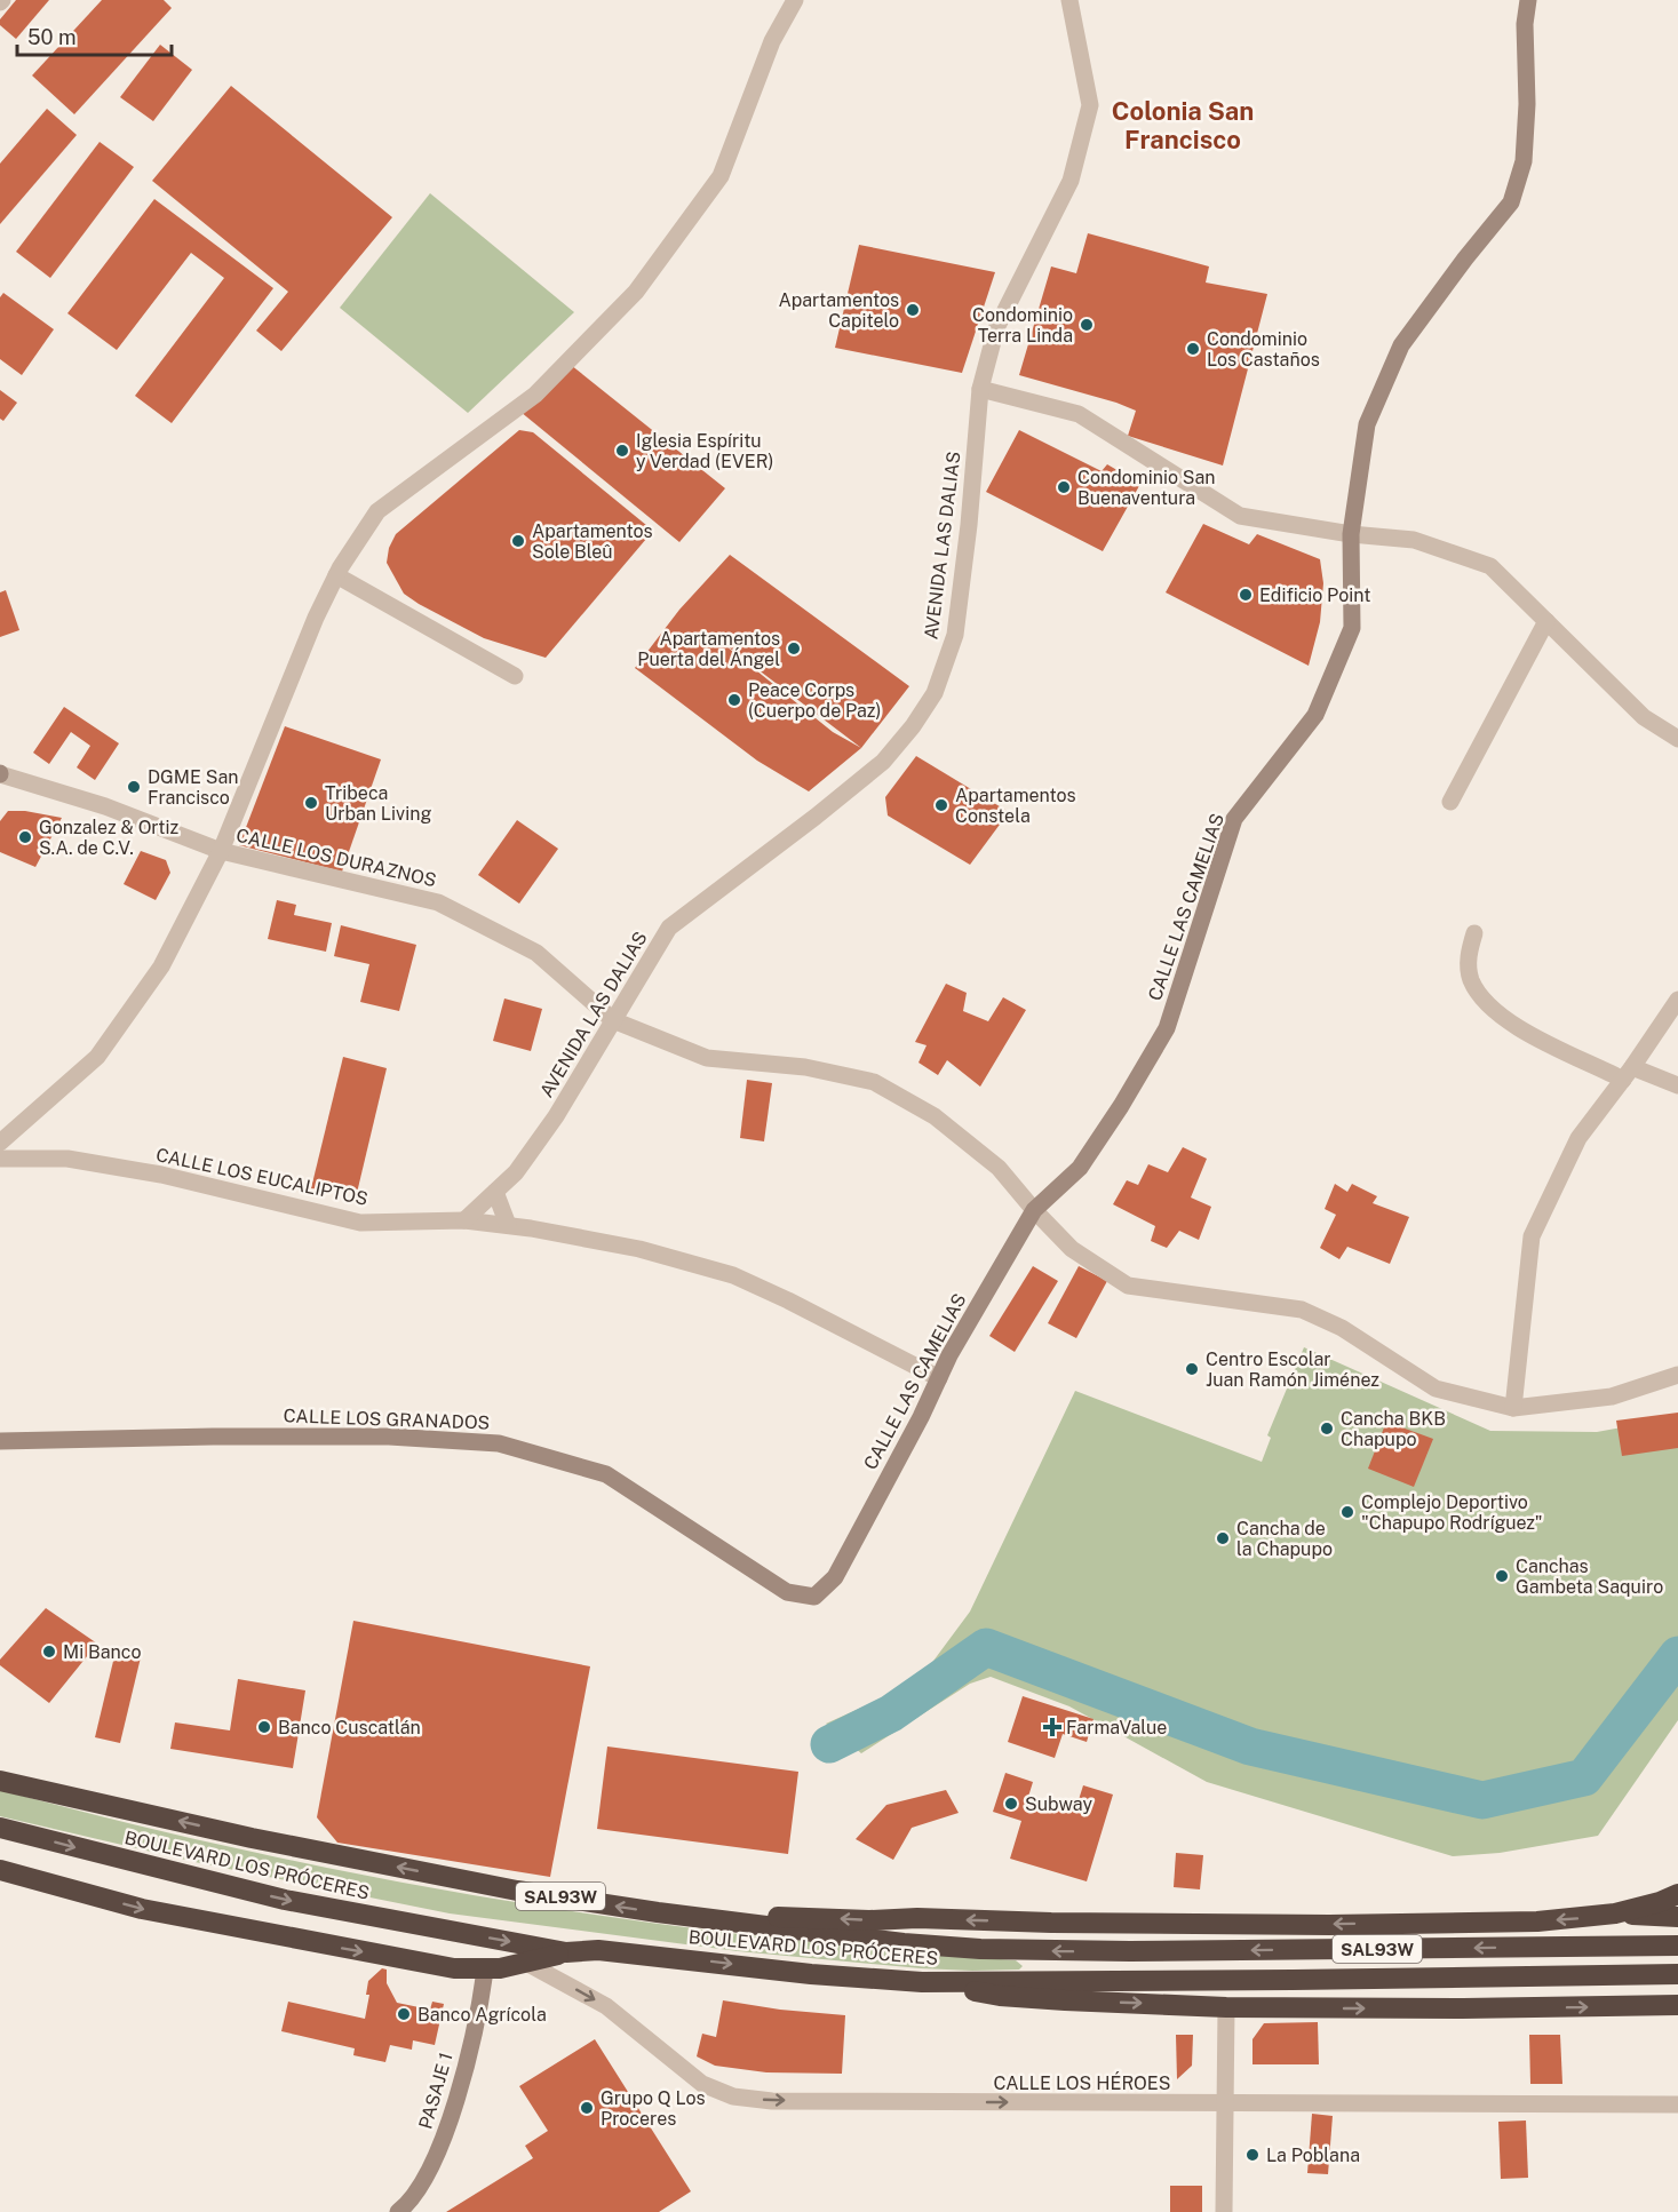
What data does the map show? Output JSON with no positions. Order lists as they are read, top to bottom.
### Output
{
  "streets": {
    "highway": ["BOULEVARD LOS PRÓCERES", "SAL93W"],
    "street": [
      "AVENIDA LAS DALIAS",
      "CALLE LOS DURAZNOS",
      "CALLE LAS CAMELIAS",
      "CALLE LOS EUCALIPTOS",
      "CALLE LOS GRANADOS",
      "CALLE LOS HÉROES",
      "PASAJE 1"
    ]
  },
  "crossings": [
    ["AVENIDA LAS DALIAS", "CALLE LOS DURAZNOS"],
    ["AVENIDA LAS DALIAS", "CALLE LOS EUCALIPTOS"],
    ["CALLE LOS DURAZNOS", "CALLE LAS CAMELIAS"],
    ["CALLE LAS CAMELIAS", "CALLE LOS EUCALIPTOS"],
    ["CALLE LAS CAMELIAS", "CALLE LOS GRANADOS"]
  ],
  "one_way": ["CALLE LOS HÉROES"],
  "districts": ["Colonia San Francisco"],
  "places": {
    "other": [
      "Apartamentos Capitelo",
      "Condominio Terra Linda",
      "Condominio Los Castaños",
      "Iglesia Espíritu y Verdad (EVER)",
      "Condominio San Buenaventura",
      "Apartamentos Sole Bleû",
      "Edificio Point",
      "Apartamentos Puerta del Ángel",
      "Peace Corps (Cuerpo de Paz)",
      "DGME San Francisco",
      "Tribeca Urban Living",
      "Apartamentos Constela",
      "Gonzalez & Ortiz S.A. de C.V.",
      "Centro Escolar Juan Ramón Jiménez",
      "Cancha BKB Chapupo",
      "Complejo Deportivo \"Chapupo Rodríguez\"",
      "Cancha de la Chapupo",
      "Canchas Gambeta Saquiro",
      "Mi Banco",
      "Banco Cuscatlán",
      "Subway",
      "Banco Agrícola",
      "Grupo Q Los Proceres",
      "La Poblana"
    ],
    "health": ["FarmaValue"]
  },
  "scale_bar": "50 m"
}
